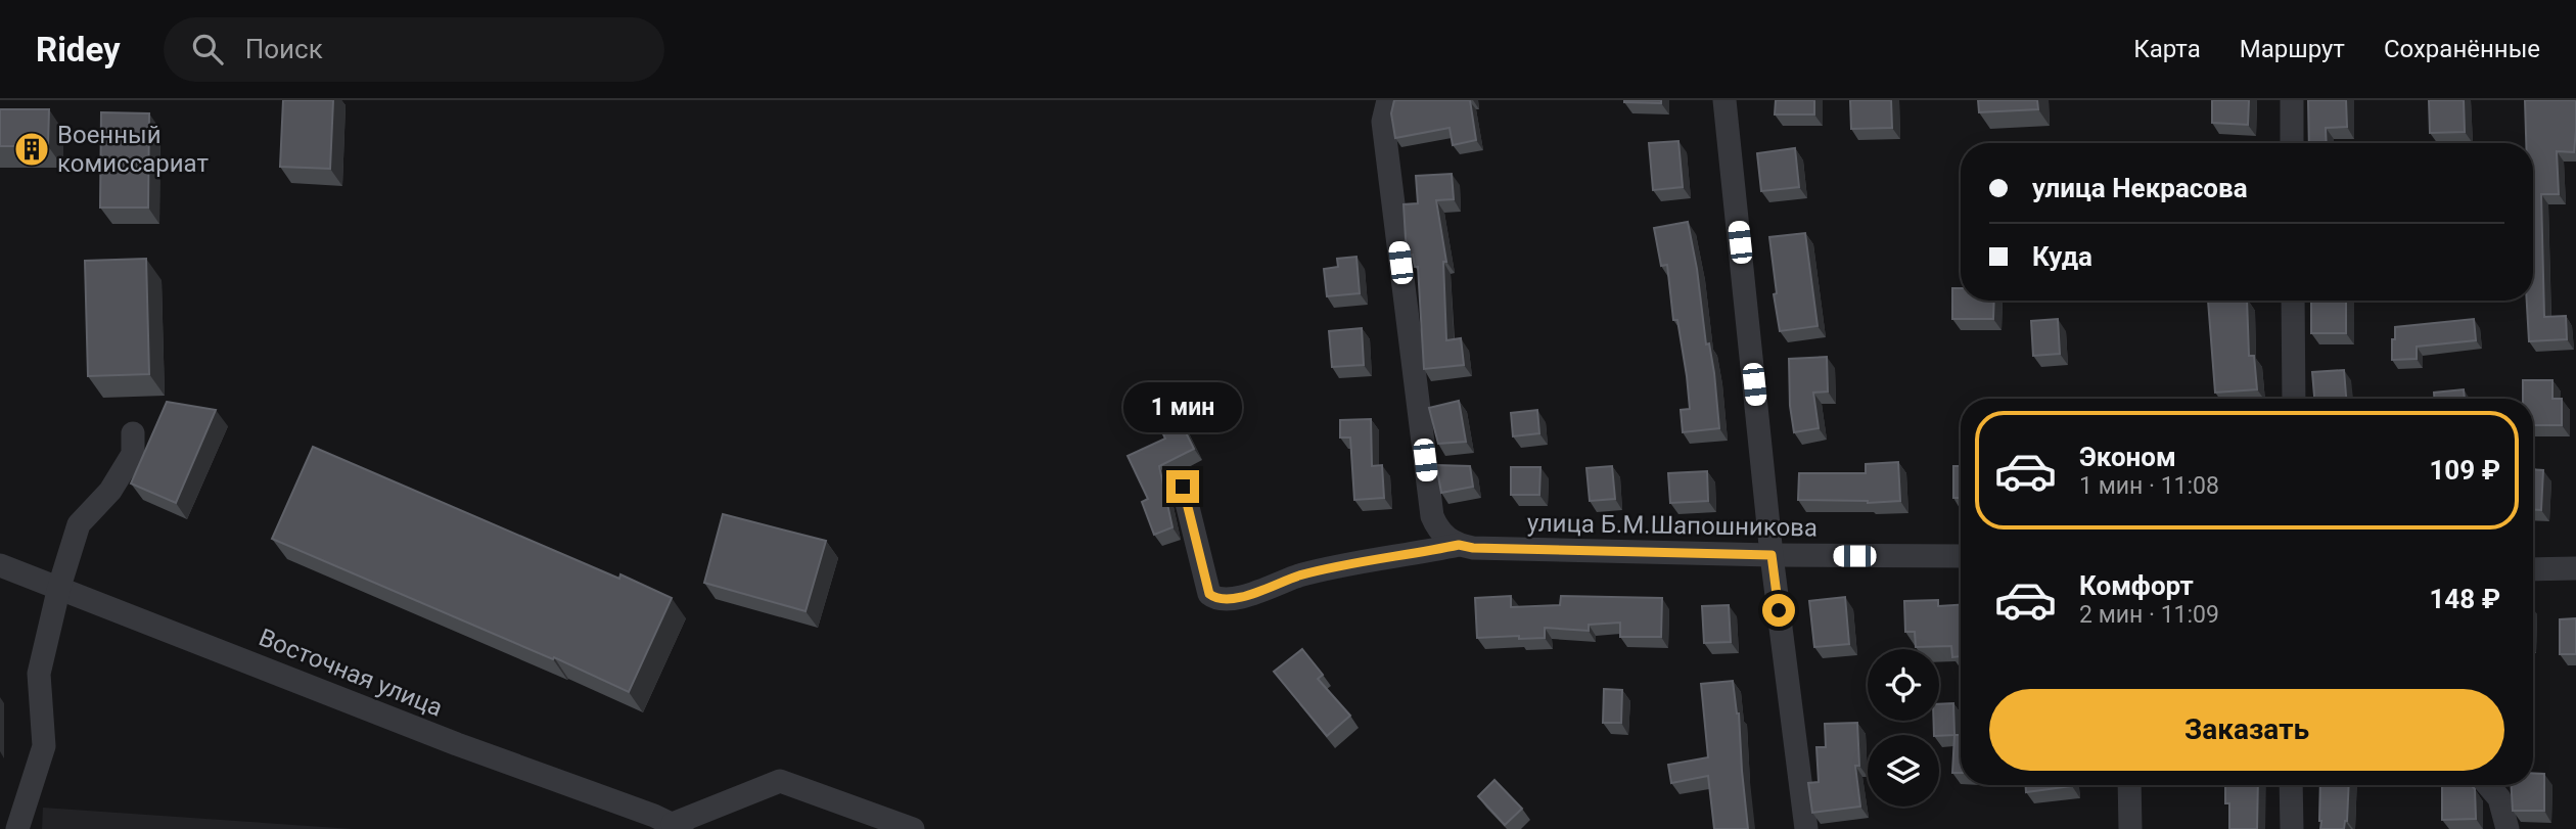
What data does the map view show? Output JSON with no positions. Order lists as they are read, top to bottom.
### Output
{
  "streets": {
    "street": ["улица Б.М.Шапошникова", "Восточная улица"]
  },
  "places": {
    "building": ["Военный комиссариат"]
  },
  "page": {
    "header": "Ridey",
    "search": "Поиск",
    "nav": ["Карта", "Маршрут", "Сохранённые"],
    "banner": ["улица Некрасова", "Куда"],
    "bubble": "1 мин",
    "list": [
      {
        "name": "Эконом",
        "note": "1 мин · 11:08",
        "value": "109 ₽"
      },
      {
        "name": "Комфорт",
        "note": "2 мин · 11:09",
        "value": "148 ₽"
      }
    ],
    "buttons": "Заказать"
  }
}
